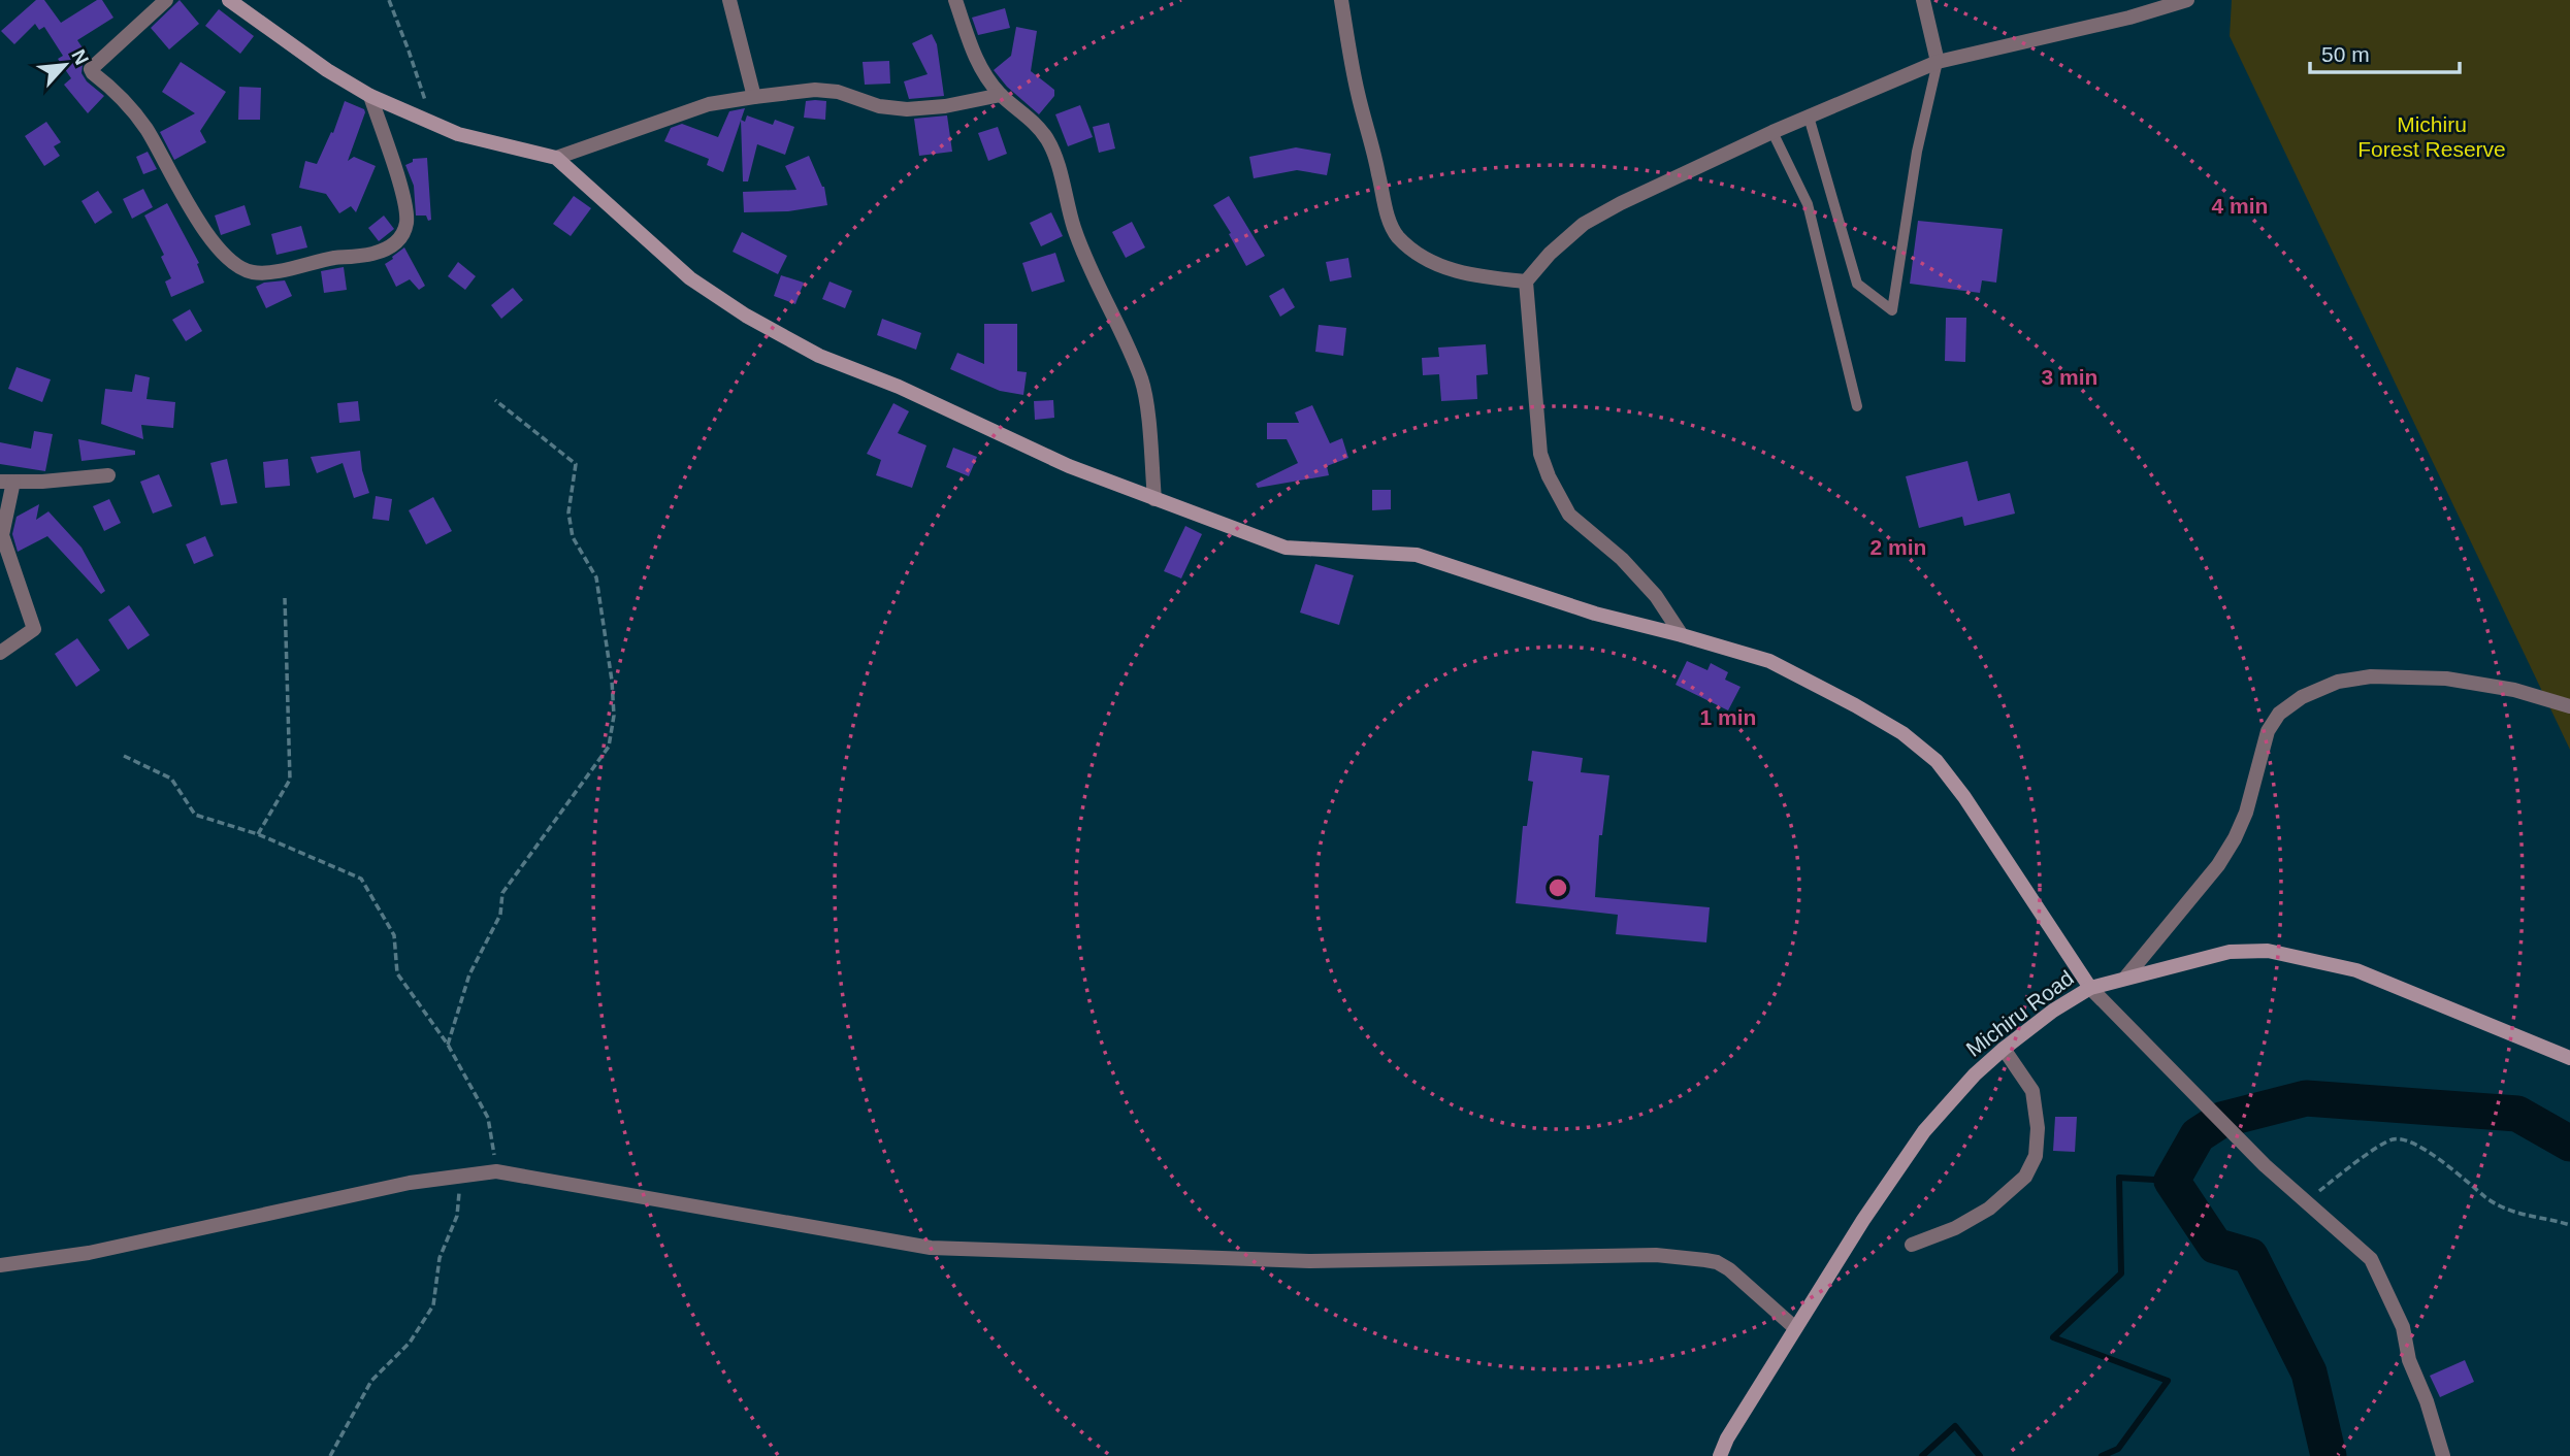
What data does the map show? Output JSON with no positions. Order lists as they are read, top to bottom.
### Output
{
  "streets": {
    "street": ["Michiru Road"]
  },
  "parks": ["Michiru Forest Reserve"],
  "scale_bar": "50 m",
  "north": "top right",
  "rings": [
    "4 min",
    "3 min",
    "2 min",
    "1 min"
  ]
}
